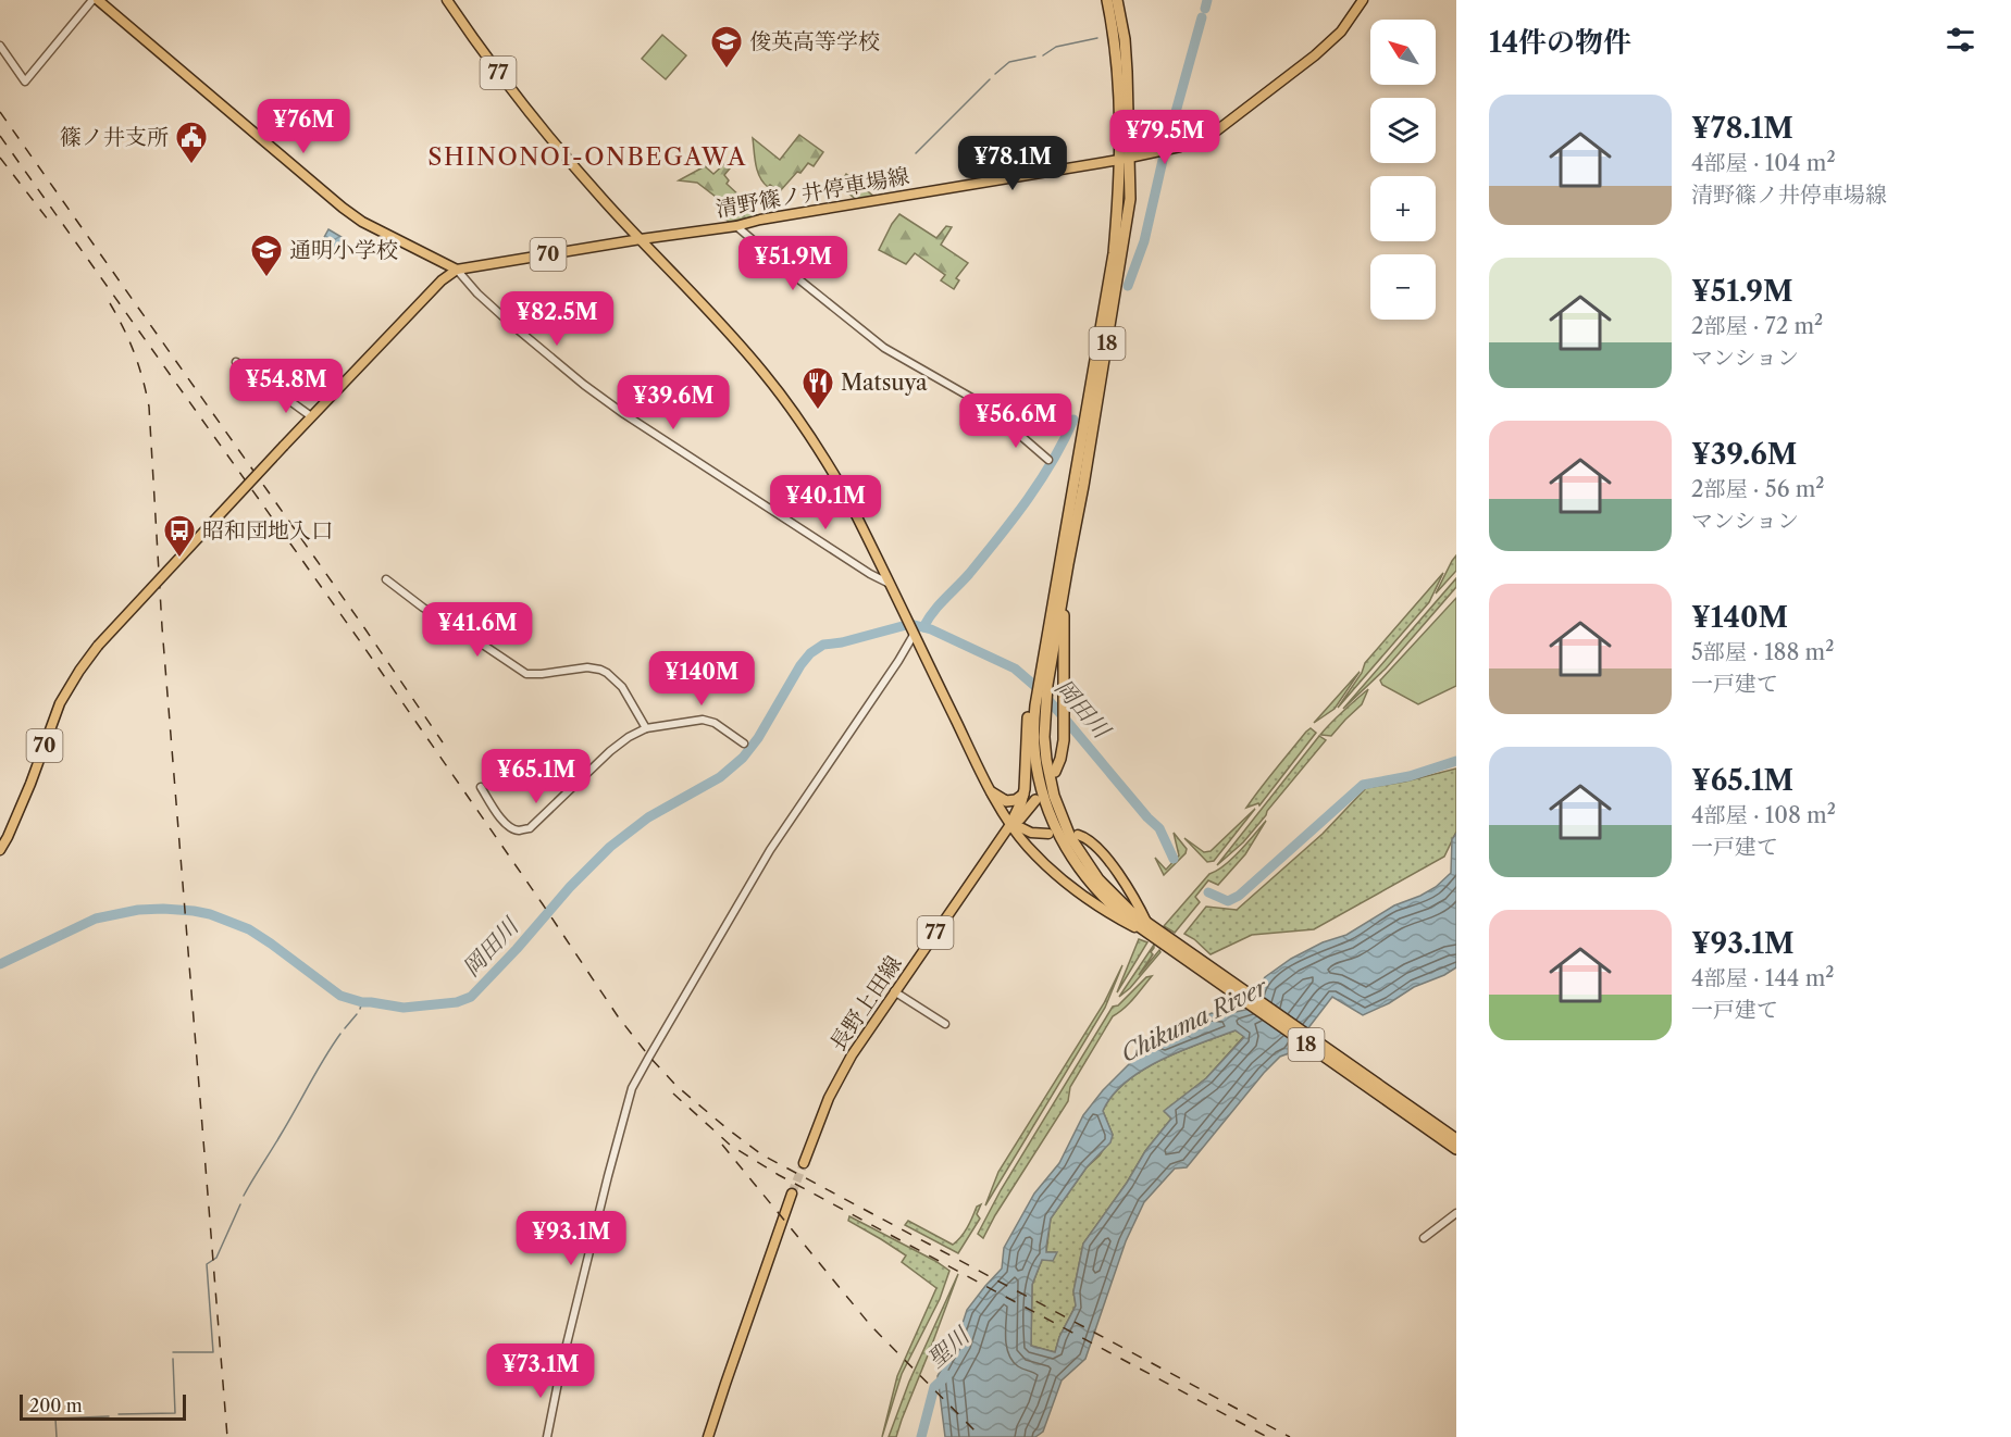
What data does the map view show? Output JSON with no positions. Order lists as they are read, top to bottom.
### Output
{
  "streets": {
    "highway": ["18"],
    "main road": [
      "77",
      "清野篠ノ井停車場線",
      "70",
      "長野上田線"
    ]
  },
  "crossings": [
    ["77", "清野篠ノ井停車場線"],
    ["77", "70"],
    ["77", "18"],
    ["77", "長野上田線"],
    ["清野篠ノ井停車場線", "70"],
    ["清野篠ノ井停車場線", "18"]
  ],
  "districts": ["SHINONOI-ONBEGAWA"],
  "water": ["岡田川", "Chikuma River", "聖川"],
  "places": {
    "school or university": ["俊英高等学校", "通明小学校"],
    "public building": ["篠ノ井支所"],
    "restaurant": ["Matsuya"],
    "bus stop": ["昭和団地入口"]
  },
  "scale_bar": "200 m",
  "north": "top left",
  "page": {
    "heading": "14件の物件",
    "map_buttons": ["+", "−"],
    "list": [
      {
        "name": "¥78.1M",
        "note": "4部屋 · 104 m² · 清野篠ノ井停車場線"
      },
      {
        "name": "¥51.9M",
        "note": "2部屋 · 72 m² · マンション"
      },
      {
        "name": "¥39.6M",
        "note": "2部屋 · 56 m² · マンション"
      },
      {
        "name": "¥140M",
        "note": "5部屋 · 188 m² · 一戸建て"
      },
      {
        "name": "¥65.1M",
        "note": "4部屋 · 108 m² · 一戸建て"
      },
      {
        "name": "¥93.1M",
        "note": "4部屋 · 144 m² · 一戸建て"
      }
    ],
    "price": [
      "¥76M",
      "¥79.5M",
      "¥78.1M",
      "¥51.9M",
      "¥82.5M",
      "¥54.8M",
      "¥39.6M",
      "¥56.6M",
      "¥40.1M",
      "¥41.6M",
      "¥140M",
      "¥65.1M",
      "¥93.1M",
      "¥73.1M"
    ],
    "scale": "200 m"
  }
}
